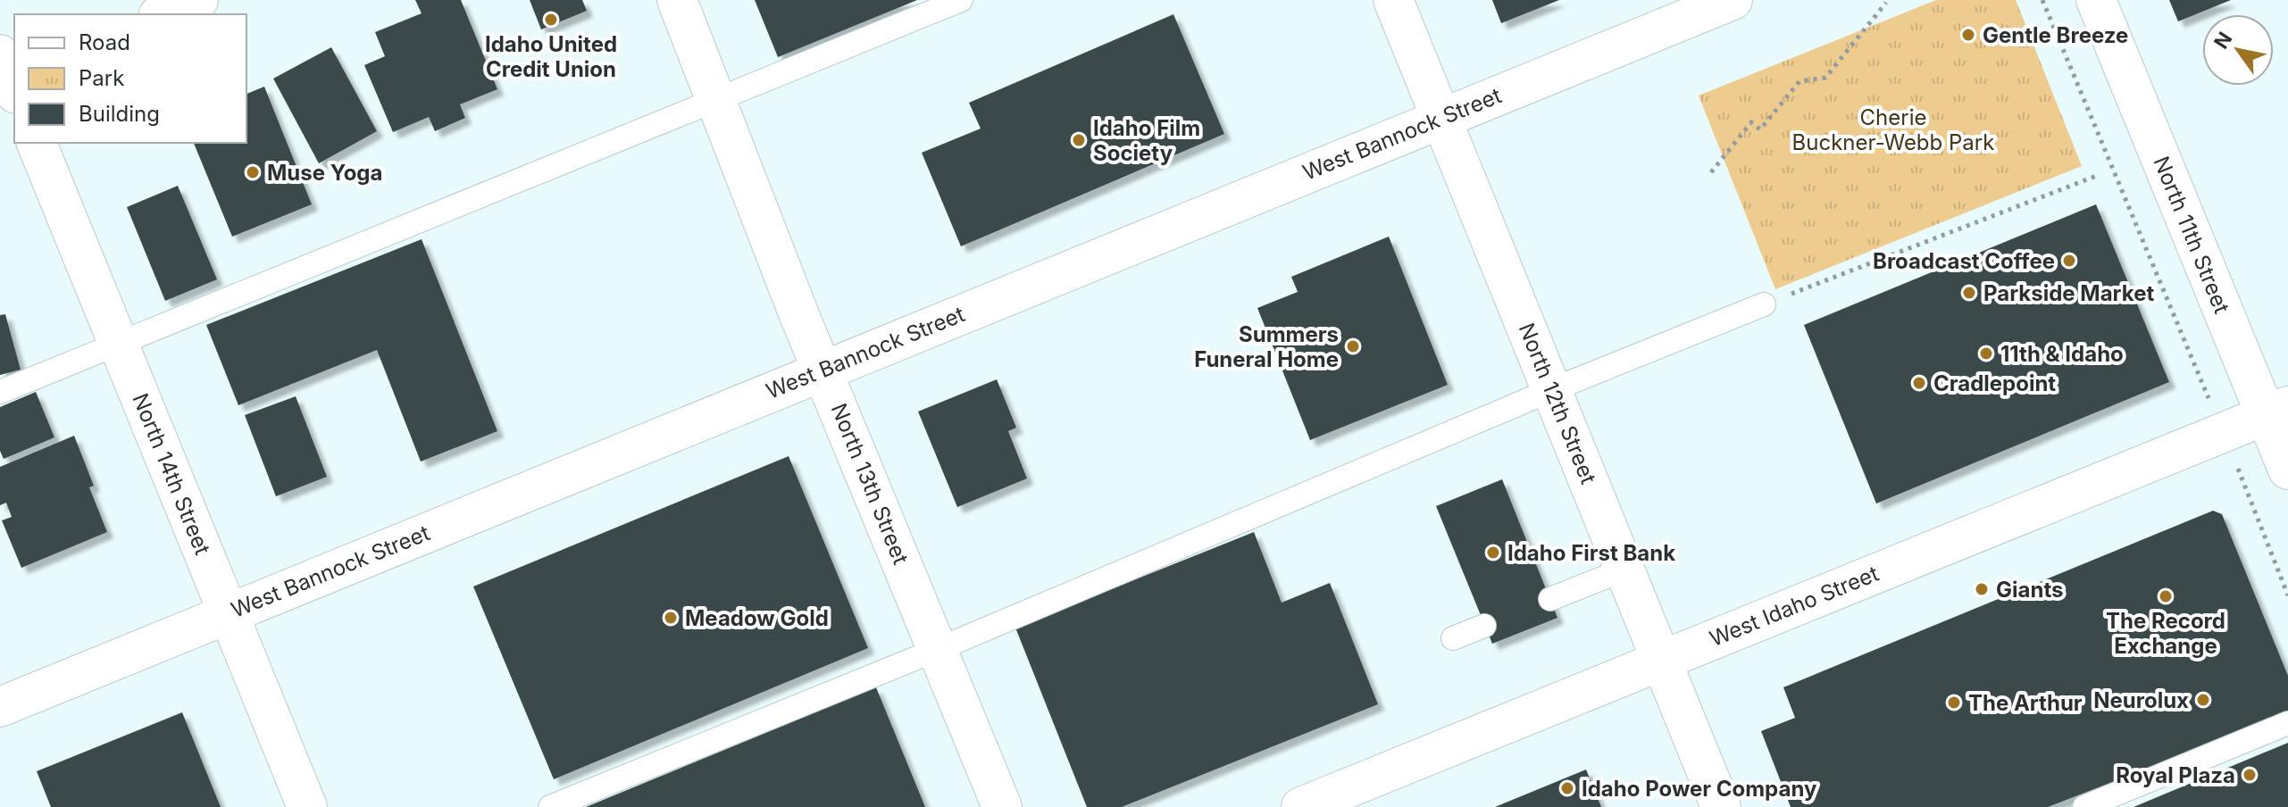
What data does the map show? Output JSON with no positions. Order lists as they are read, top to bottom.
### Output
{
  "streets": {
    "street": [
      "West Bannock Street",
      "North 11th Street",
      "North 12th Street",
      "North 14th Street",
      "North 13th Street",
      "West Idaho Street"
    ]
  },
  "crossings": [
    ["West Bannock Street", "North 12th Street"],
    ["West Bannock Street", "North 14th Street"],
    ["West Bannock Street", "North 13th Street"],
    ["North 11th Street", "West Idaho Street"],
    ["North 12th Street", "West Idaho Street"]
  ],
  "parks": ["Cherie Buckner-Webb Park"],
  "places": [
    "Idaho United Credit Union",
    "Gentle Breeze",
    "Idaho Film Society",
    "Muse Yoga",
    "Broadcast Coffee",
    "Parkside Market",
    "Summers Funeral Home",
    "11th & Idaho",
    "Cradlepoint",
    "Idaho First Bank",
    "Giants",
    "The Record Exchange",
    "Meadow Gold",
    "Neurolux",
    "The Arthur",
    "Royal Plaza",
    "Idaho Power Company"
  ],
  "legend": ["Road", "Park", "Building"],
  "north": "top left"
}
